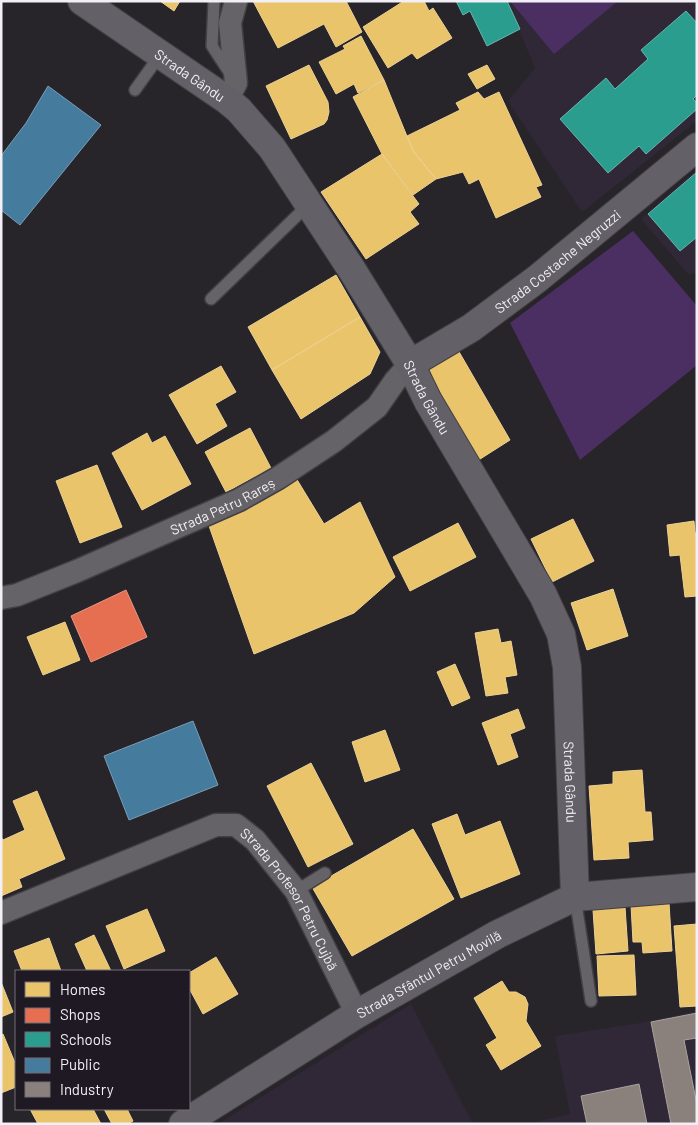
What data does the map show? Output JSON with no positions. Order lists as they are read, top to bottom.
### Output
{
  "streets": {
    "street": [
      "Strada Gându",
      "Strada Costache Negruzzi",
      "Strada Petru Rareș",
      "Strada Profesor Petru Cujbă",
      "Strada Sfântul Petru Movilă"
    ]
  },
  "crossings": [
    ["Strada Gându", "Strada Costache Negruzzi"],
    ["Strada Gându", "Strada Petru Rareș"],
    ["Strada Gându", "Strada Sfântul Petru Movilă"],
    ["Strada Costache Negruzzi", "Strada Petru Rareș"],
    ["Strada Profesor Petru Cujbă", "Strada Sfântul Petru Movilă"]
  ],
  "legend": [
    "Homes",
    "Shops",
    "Schools",
    "Public",
    "Industry"
  ]
}
